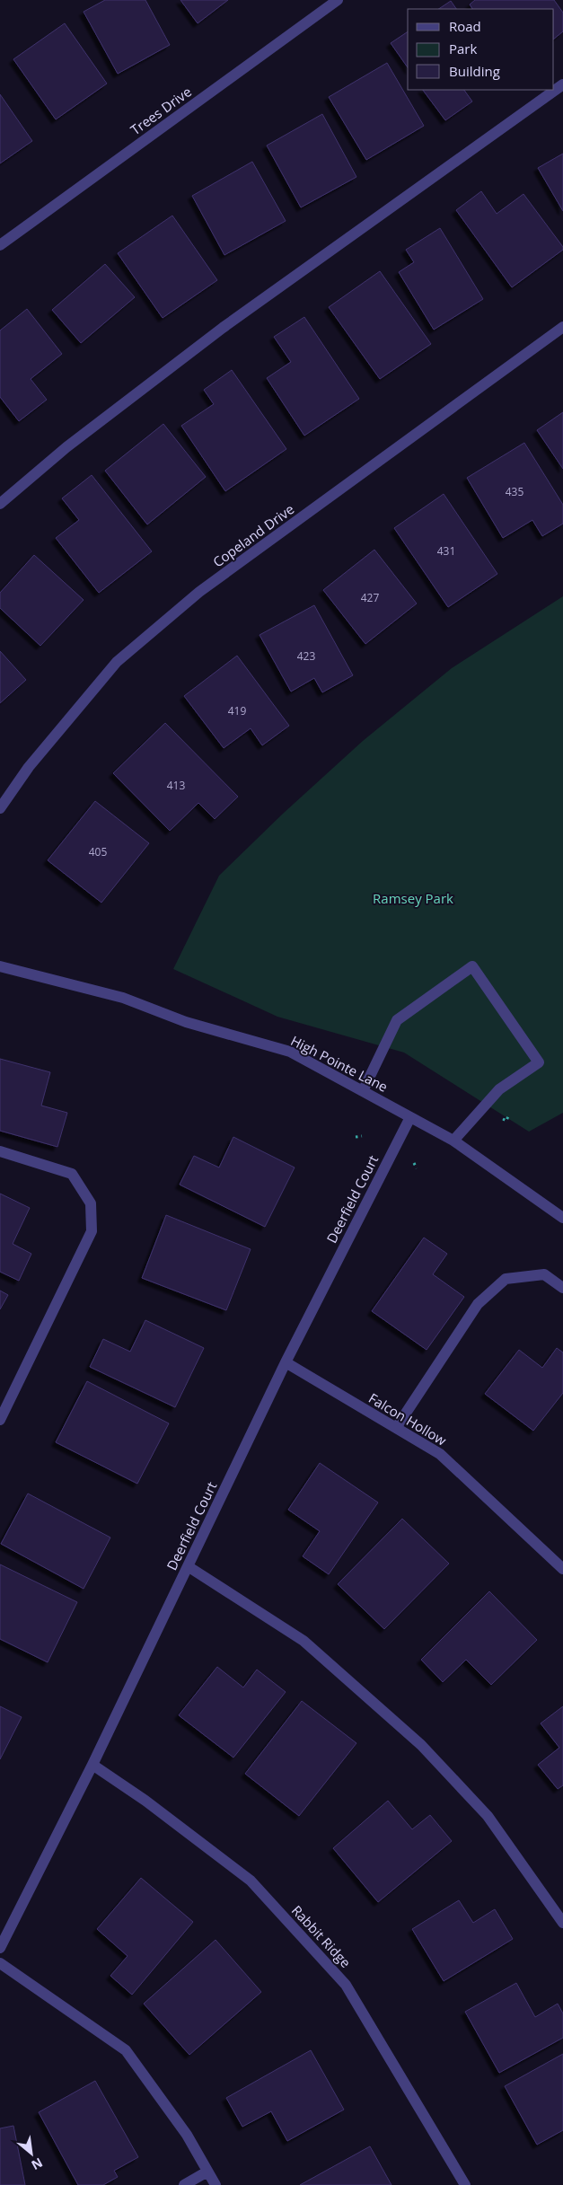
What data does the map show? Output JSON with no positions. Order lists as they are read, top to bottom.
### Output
{
  "streets": {
    "street": [
      "Trees Drive",
      "Copeland Drive",
      "High Pointe Lane",
      "Deerfield Court",
      "Falcon Hollow",
      "Rabbit Ridge"
    ]
  },
  "crossings": [
    ["High Pointe Lane", "Deerfield Court"],
    ["Deerfield Court", "Falcon Hollow"],
    ["Deerfield Court", "Rabbit Ridge"]
  ],
  "parks": ["Ramsey Park"],
  "house_numbers": [
    "435",
    "431",
    "427",
    "423",
    "419",
    "413",
    "405"
  ],
  "legend": ["Road", "Park", "Building"],
  "north": "bottom right"
}
